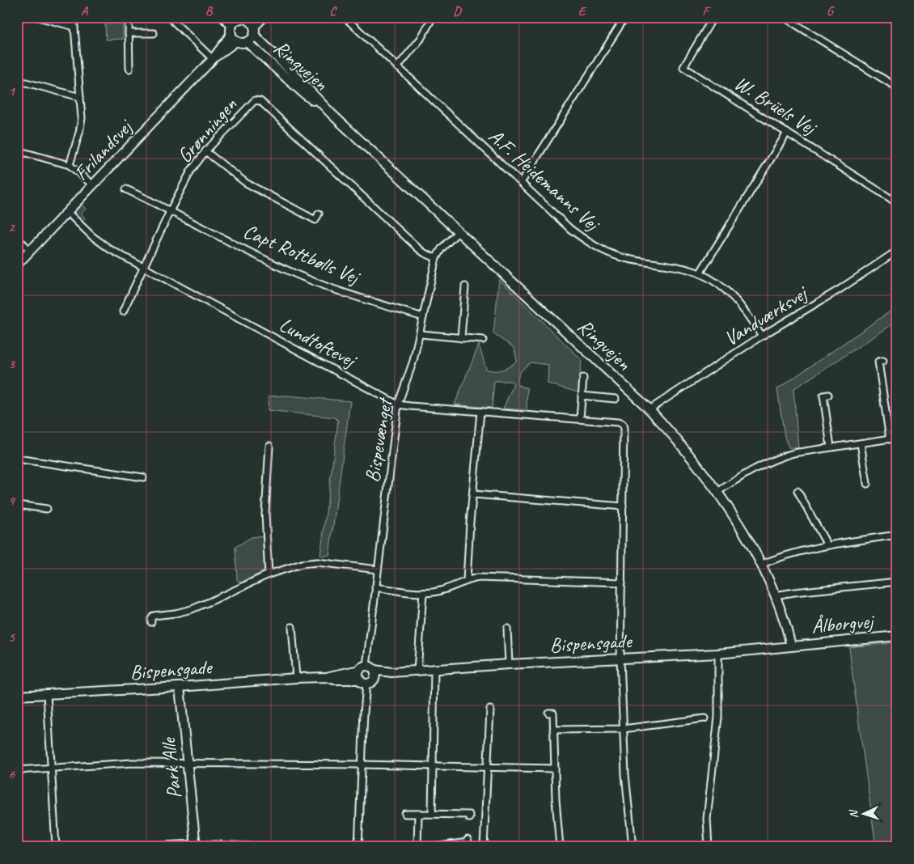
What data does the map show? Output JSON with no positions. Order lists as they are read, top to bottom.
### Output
{
  "streets": {
    "street": [
      "Ringvejen",
      "W. Brüels Vej",
      "Grønningen",
      "Frilandsvej",
      "A.F. Heidemanns Vej",
      "Capt Rottbølls Vej",
      "Vandværksvej",
      "Lundtoftevej",
      "Bispevænget",
      "Ålborgvej",
      "Bispensgade",
      "Park Alle"
    ]
  },
  "crossings": [
    ["Ringvejen", "Frilandsvej"],
    ["Ringvejen", "Vandværksvej"],
    ["Ringvejen", "Bispevænget"],
    ["Ringvejen", "Ålborgvej"],
    ["Ringvejen", "Bispensgade"],
    ["Grønningen", "Capt Rottbølls Vej"],
    ["Grønningen", "Lundtoftevej"],
    ["Grønningen", "Bispevænget"],
    ["Frilandsvej", "Lundtoftevej"],
    ["A.F. Heidemanns Vej", "Vandværksvej"],
    ["Capt Rottbølls Vej", "Bispevænget"],
    ["Lundtoftevej", "Bispevænget"],
    ["Bispevænget", "Bispensgade"],
    ["Ålborgvej", "Bispensgade"],
    ["Bispensgade", "Park Alle"]
  ],
  "north": "left",
  "grid": {
    "columns": [
      "A",
      "B",
      "C",
      "D",
      "E",
      "F",
      "G"
    ],
    "rows": [
      "1",
      "2",
      "3",
      "4",
      "5",
      "6"
    ]
  }
}
